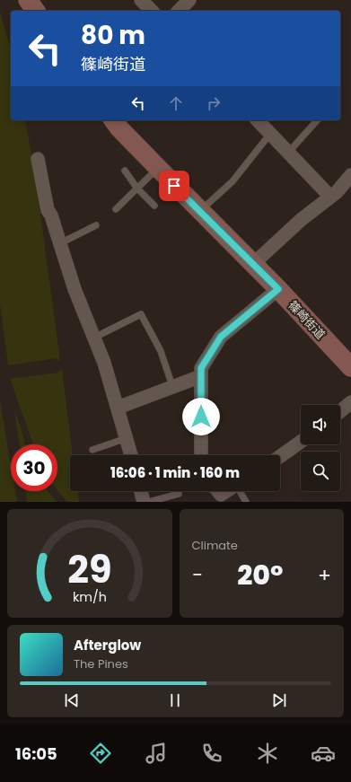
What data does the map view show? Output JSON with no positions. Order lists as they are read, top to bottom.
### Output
{
  "streets": {
    "main road": ["篠崎街道"]
  },
  "page": {
    "turn": ["80 m", "篠崎街道"],
    "limit": "30",
    "trip": "16:06 · 1 min · 160 m",
    "tile": "Climate",
    "heat": ["−", "20°", "+"],
    "song": ["Afterglow", "The Pines"],
    "tabs": "16:05",
    "gauge": ["29", "km/h"]
  }
}
